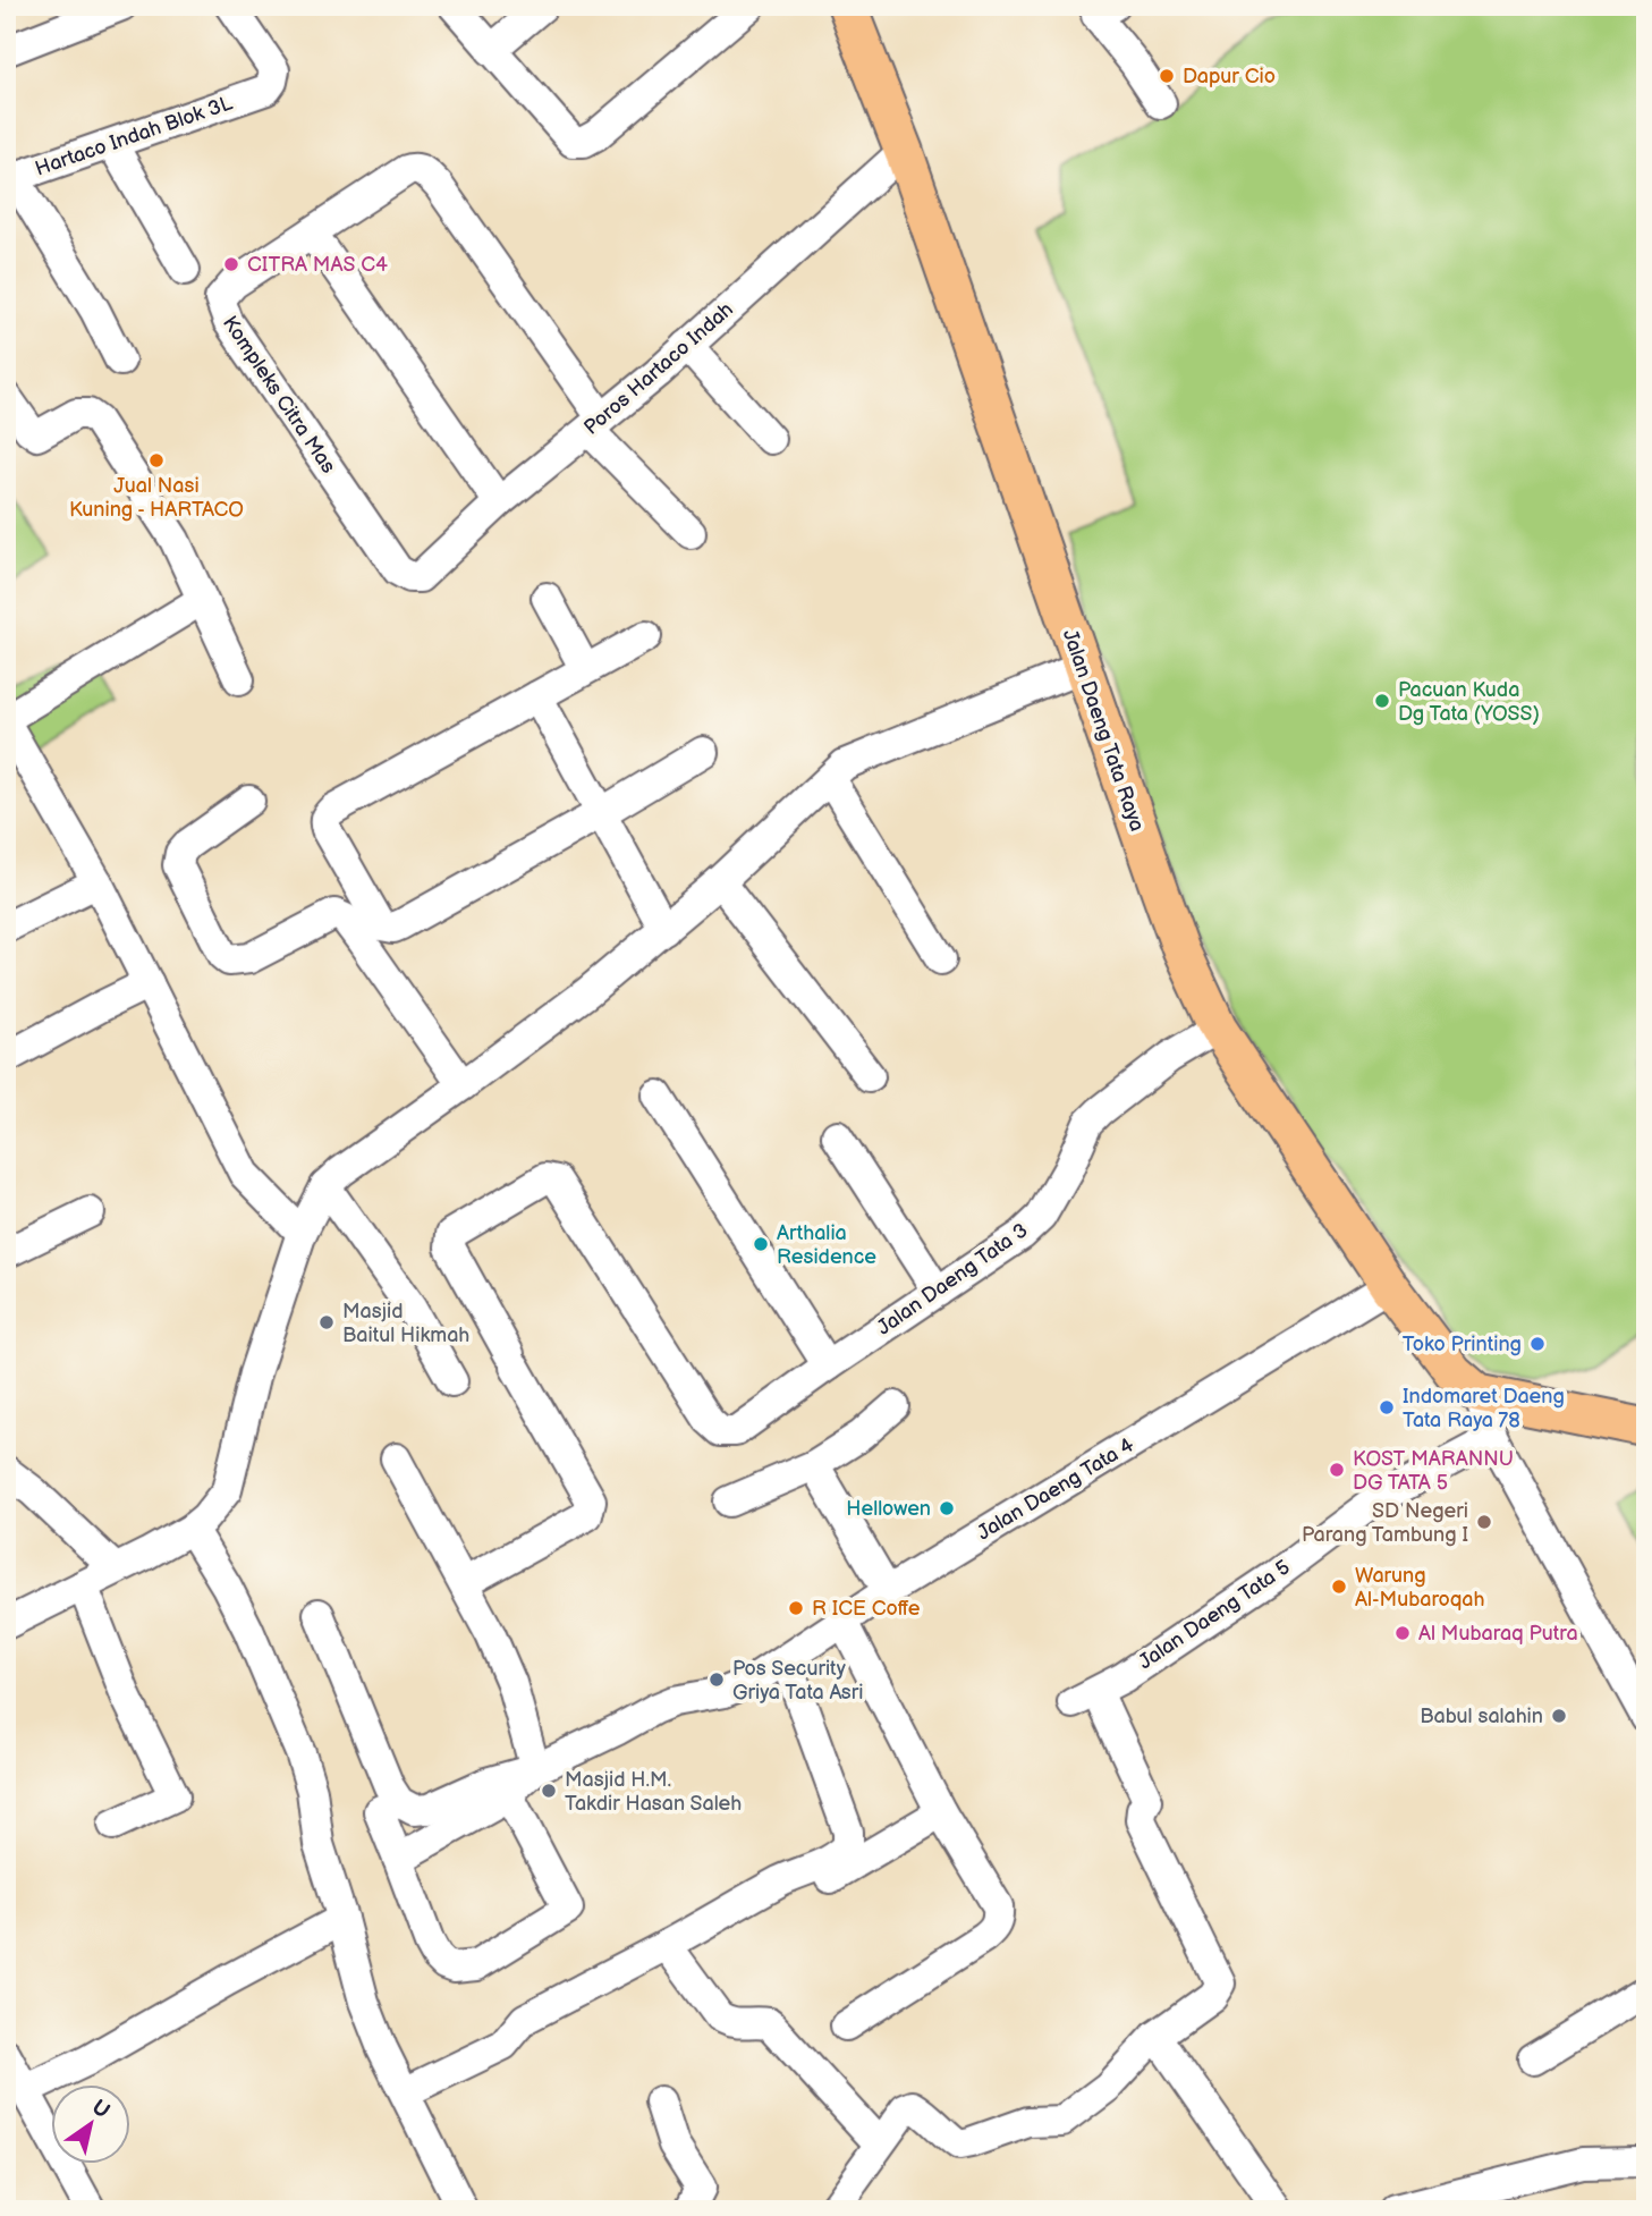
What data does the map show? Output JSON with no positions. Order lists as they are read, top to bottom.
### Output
{
  "streets": {
    "main road": ["Jalan Daeng Tata Raya"],
    "street": [
      "Hartaco Indah Blok 3L",
      "Poros Hartaco Indah",
      "Kompleks Citra Mas",
      "Jalan Daeng Tata 3",
      "Jalan Daeng Tata 4",
      "Jalan Daeng Tata 5"
    ]
  },
  "crossings": [
    ["Poros Hartaco Indah", "Kompleks Citra Mas"],
    ["Poros Hartaco Indah", "Jalan Daeng Tata Raya"],
    ["Jalan Daeng Tata Raya", "Jalan Daeng Tata 3"],
    ["Jalan Daeng Tata Raya", "Jalan Daeng Tata 4"]
  ],
  "places": [
    "Dapur Cio",
    "CITRA MAS C4",
    "Jual Nasi Kuning - HARTACO",
    "Pacuan Kuda Dg Tata (YOSS)",
    "Arthalia Residence",
    "Masjid Baitul Hikmah",
    "Toko Printing",
    "Indomaret Daeng Tata Raya 78",
    "KOST MARANNU DG TATA 5",
    "Hellowen",
    "SD Negeri Parang Tambung I",
    "Warung Al-Mubaroqah",
    "R ICE Coffe",
    "Al Mubaraq Putra",
    "Pos Security Griya Tata Asri",
    "Babul salahin",
    "Masjid H.M. Takdir Hasan Saleh"
  ],
  "north": "top right"
}
